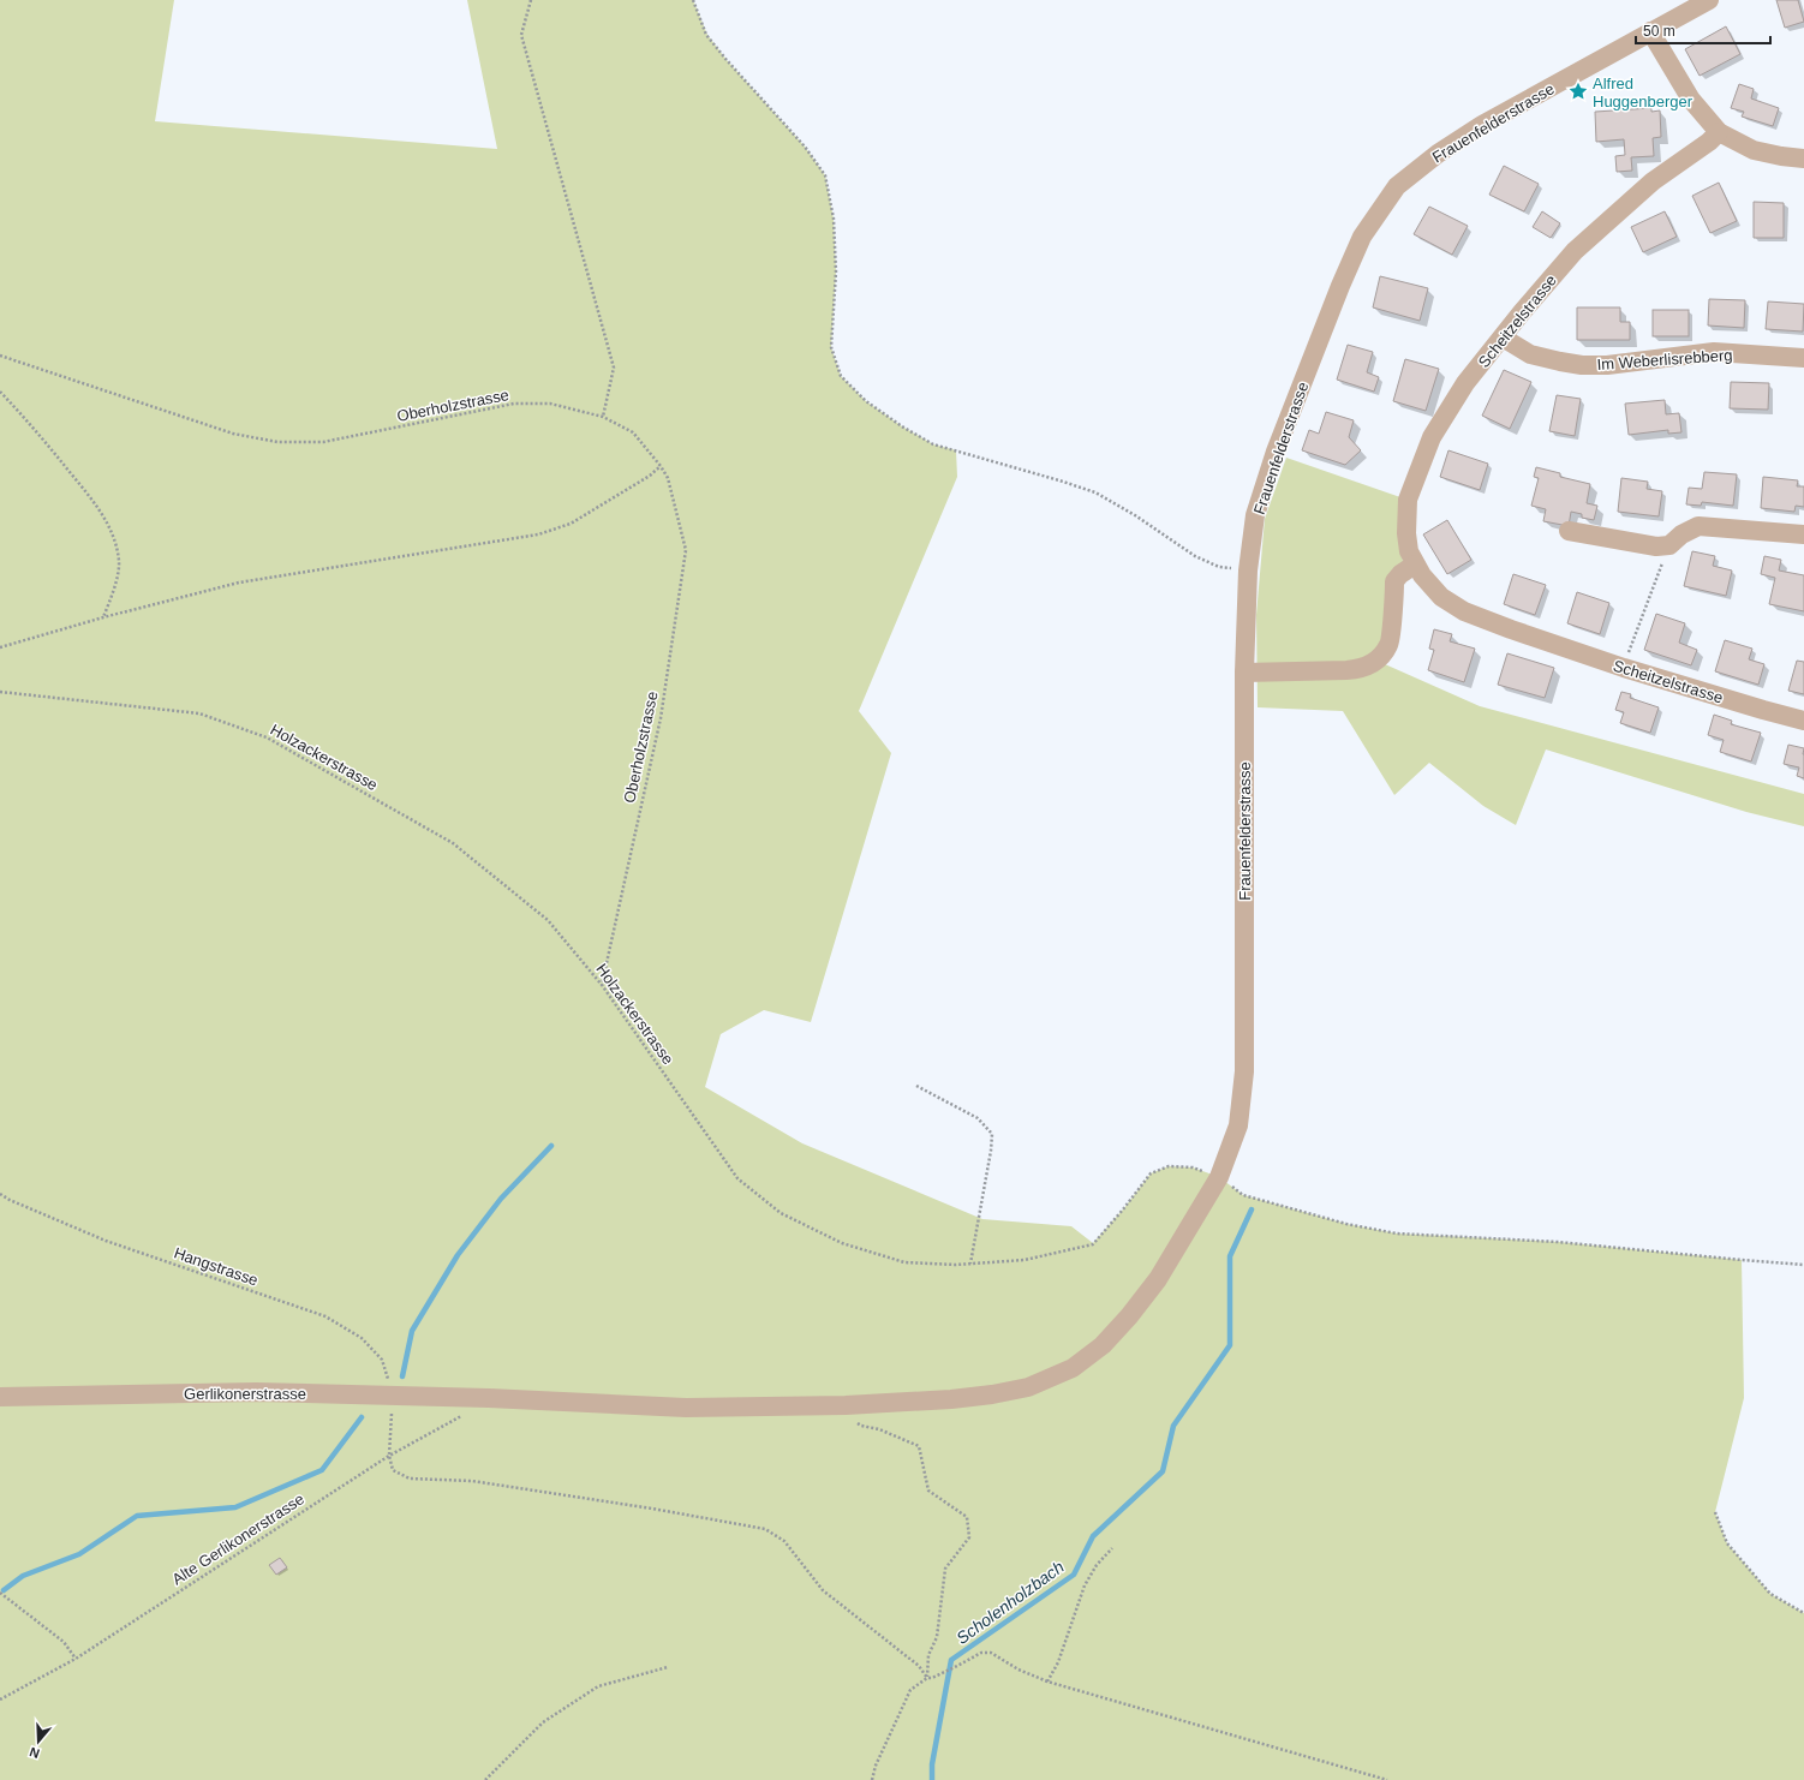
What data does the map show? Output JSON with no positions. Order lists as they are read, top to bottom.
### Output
{
  "streets": {
    "street": [
      "Frauenfelderstrasse",
      "Scheitzelstrasse",
      "Im Weberlisrebberg",
      "Gerlikonerstrasse"
    ],
    "path": [
      "Oberholzstrasse",
      "Holzackerstrasse",
      "Hangstrasse",
      "Alte Gerlikonerstrasse"
    ]
  },
  "crossings": [
    ["Frauenfelderstrasse", "Holzackerstrasse"],
    ["Frauenfelderstrasse", "Gerlikonerstrasse"],
    ["Scheitzelstrasse", "Im Weberlisrebberg"],
    ["Oberholzstrasse", "Holzackerstrasse"],
    ["Hangstrasse", "Gerlikonerstrasse"]
  ],
  "water": ["Scholenholzbach"],
  "places": {
    "place": ["Alfred Huggenberger"]
  },
  "scale_bar": "50 m",
  "north": "bottom"
}
